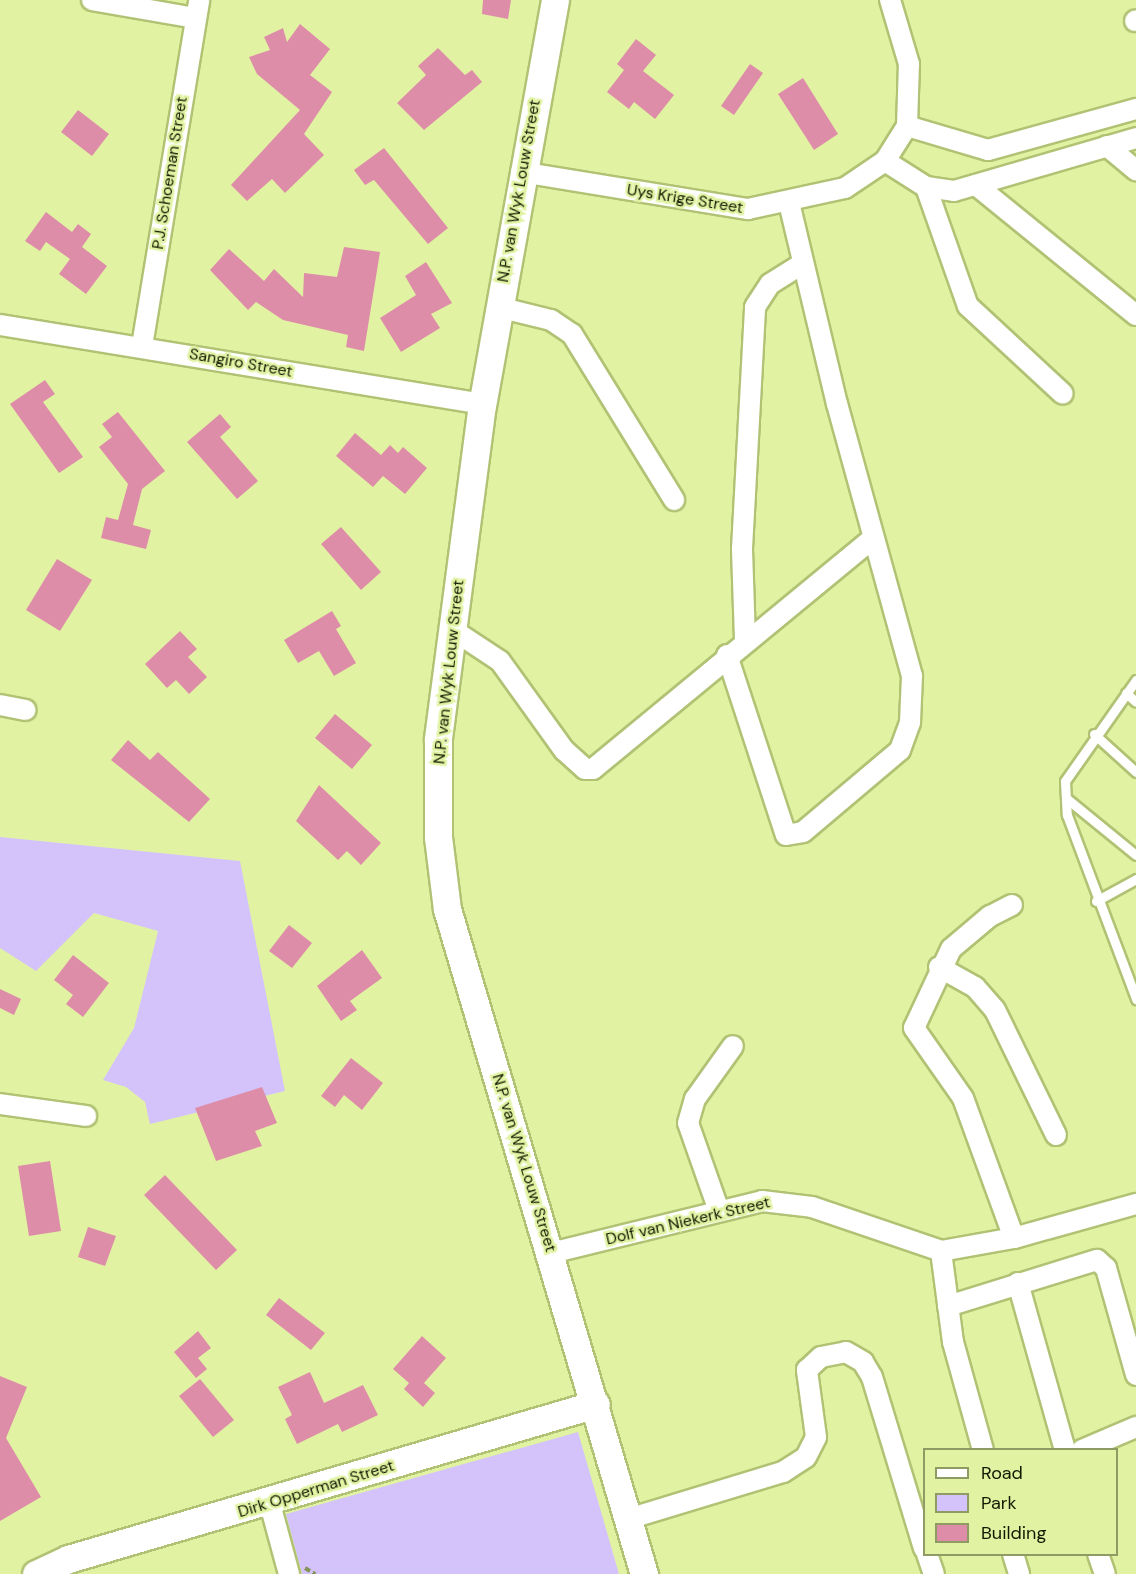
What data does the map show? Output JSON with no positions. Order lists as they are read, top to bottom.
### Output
{
  "streets": {
    "street": [
      "P.J. Schoeman Street",
      "N.P. van Wyk Louw Street",
      "Uys Krige Street",
      "Sangiro Street",
      "Dolf van Niekerk Street",
      "Dirk Opperman Street"
    ]
  },
  "crossings": [
    ["P.J. Schoeman Street", "Sangiro Street"],
    ["N.P. van Wyk Louw Street", "Uys Krige Street"],
    ["N.P. van Wyk Louw Street", "Sangiro Street"],
    ["N.P. van Wyk Louw Street", "Dolf van Niekerk Street"],
    ["N.P. van Wyk Louw Street", "Dirk Opperman Street"]
  ],
  "legend": ["Road", "Park", "Building"]
}
